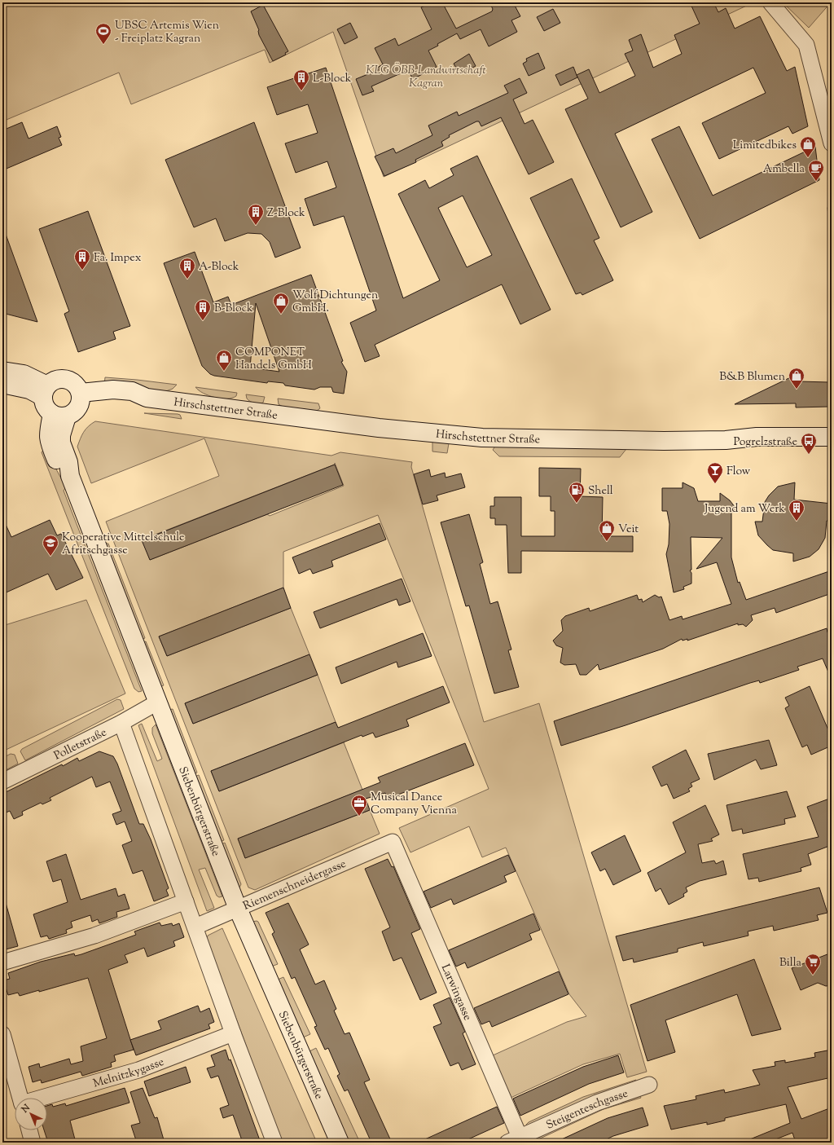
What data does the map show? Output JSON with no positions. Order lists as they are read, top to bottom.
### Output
{
  "streets": {
    "main road": ["Hirschstettner Straße", "Siebenbürgerstraße"],
    "street": [
      "Polletstraße",
      "Riemenschneidergasse",
      "Larwingasse",
      "Melnitzkygasse",
      "Steigenteschgasse"
    ]
  },
  "crossings": [
    ["Hirschstettner Straße", "Siebenbürgerstraße"],
    ["Polletstraße", "Siebenbürgerstraße"],
    ["Siebenbürgerstraße", "Riemenschneidergasse"],
    ["Riemenschneidergasse", "Larwingasse"],
    ["Larwingasse", "Steigenteschgasse"]
  ],
  "parks": ["KLG ÖBB-Landwirtschaft Kagran"],
  "places": {
    "sports": ["UBSC Artemis Wien - Freiplatz Kagran"],
    "building": [
      "L-Block",
      "Z-Block",
      "Fa. Impex",
      "A-Block",
      "B-Block",
      "Jugend am Werk"
    ],
    "shop": [
      "Limitedbikes",
      "Wolf Dichtungen GmbH.",
      "COMPONET Handels GmbH",
      "B&B Blumen",
      "Veit"
    ],
    "cafe": ["Ambella"],
    "bus stop": ["Pogrelzstraße"],
    "bar": ["Flow"],
    "fuel station": ["Shell"],
    "school or university": ["Kooperative Mittelschule Afritschgasse"],
    "office": ["Musical Dance Company Vienna"],
    "supermarket": ["Billa"]
  },
  "north": "top left"
}
